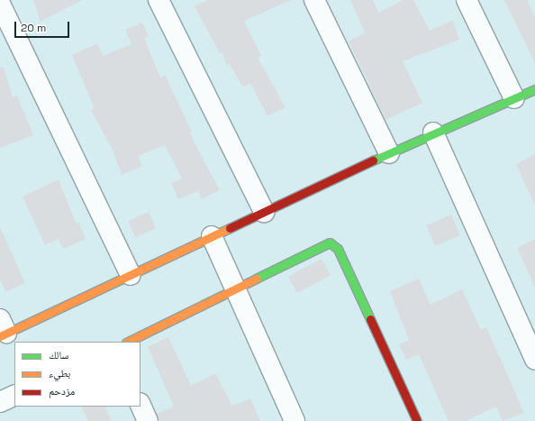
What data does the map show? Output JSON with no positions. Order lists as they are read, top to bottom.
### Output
{
  "legend": ["سالك", "بطيء", "مزدحم"],
  "scale_bar": "20 m"
}
